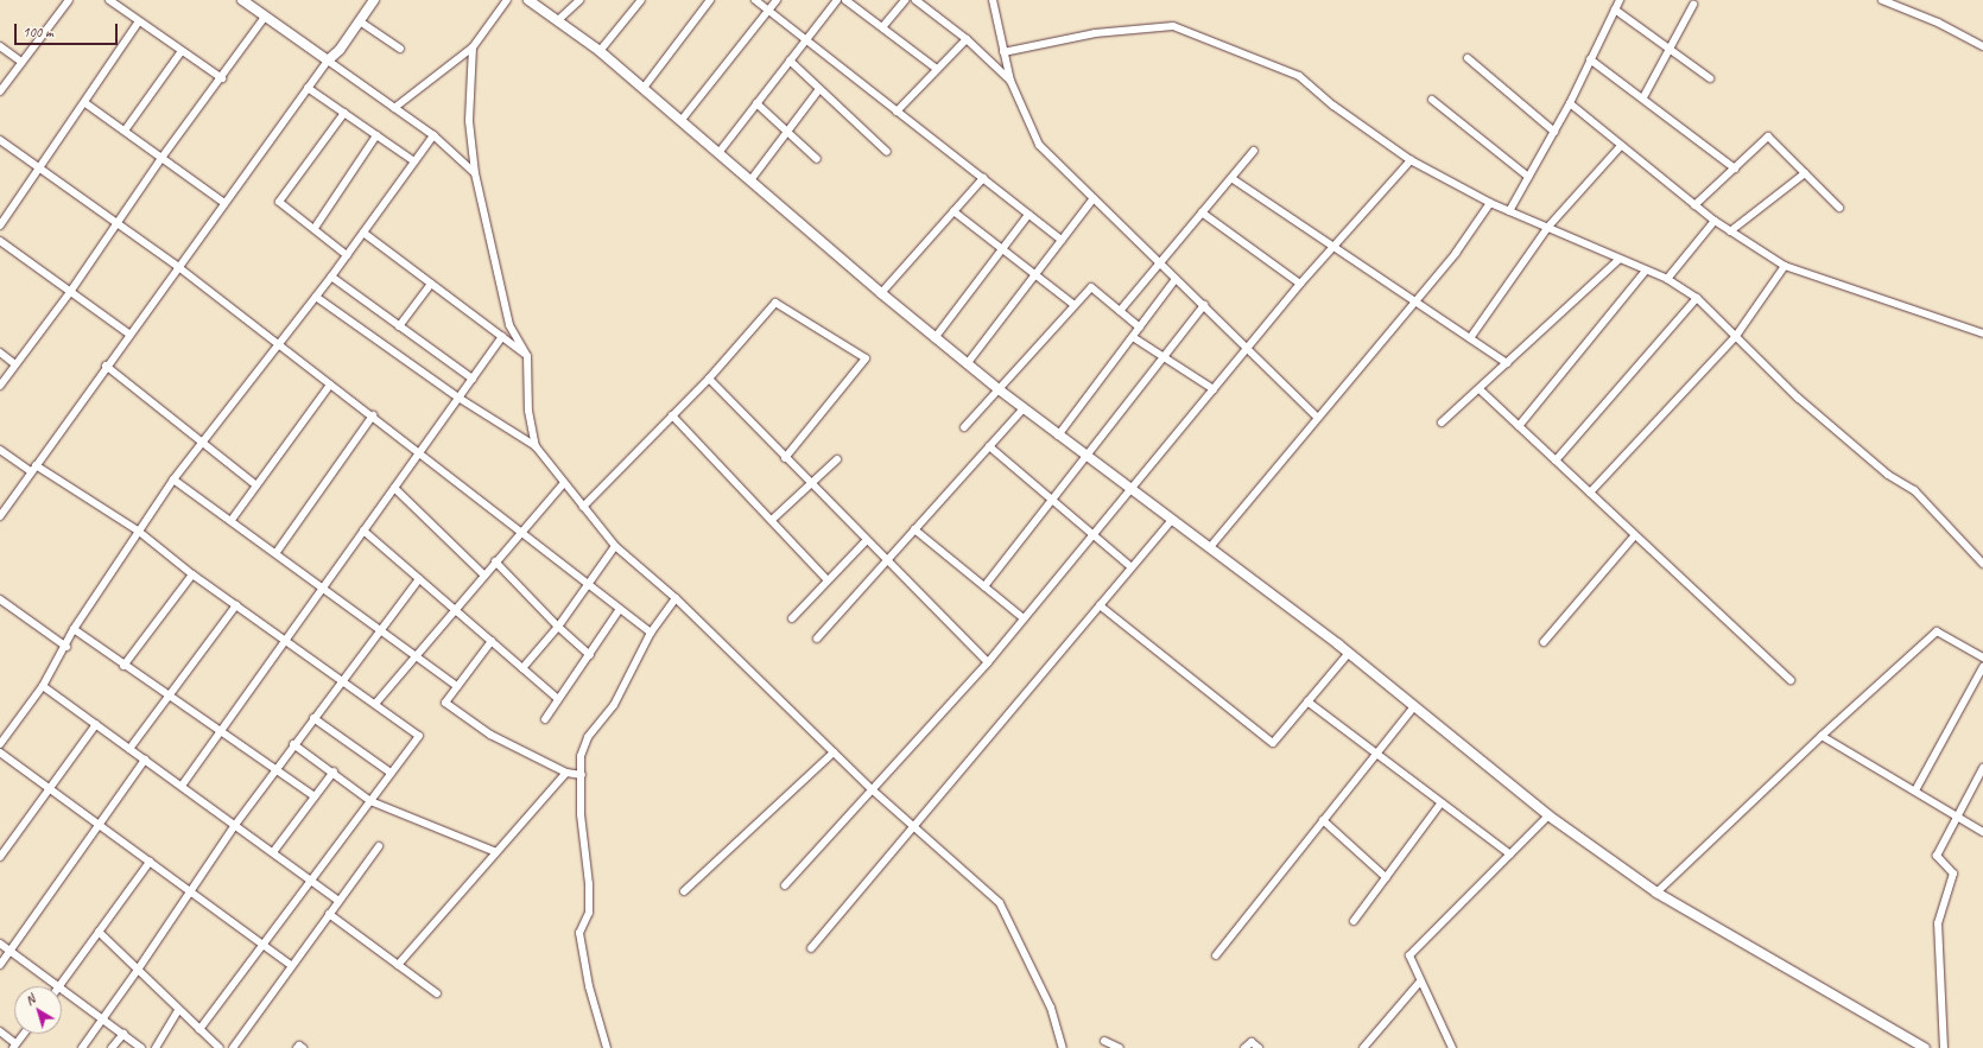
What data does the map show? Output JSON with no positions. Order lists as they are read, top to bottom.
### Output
{
  "scale_bar": "100 m",
  "north": "top left"
}
